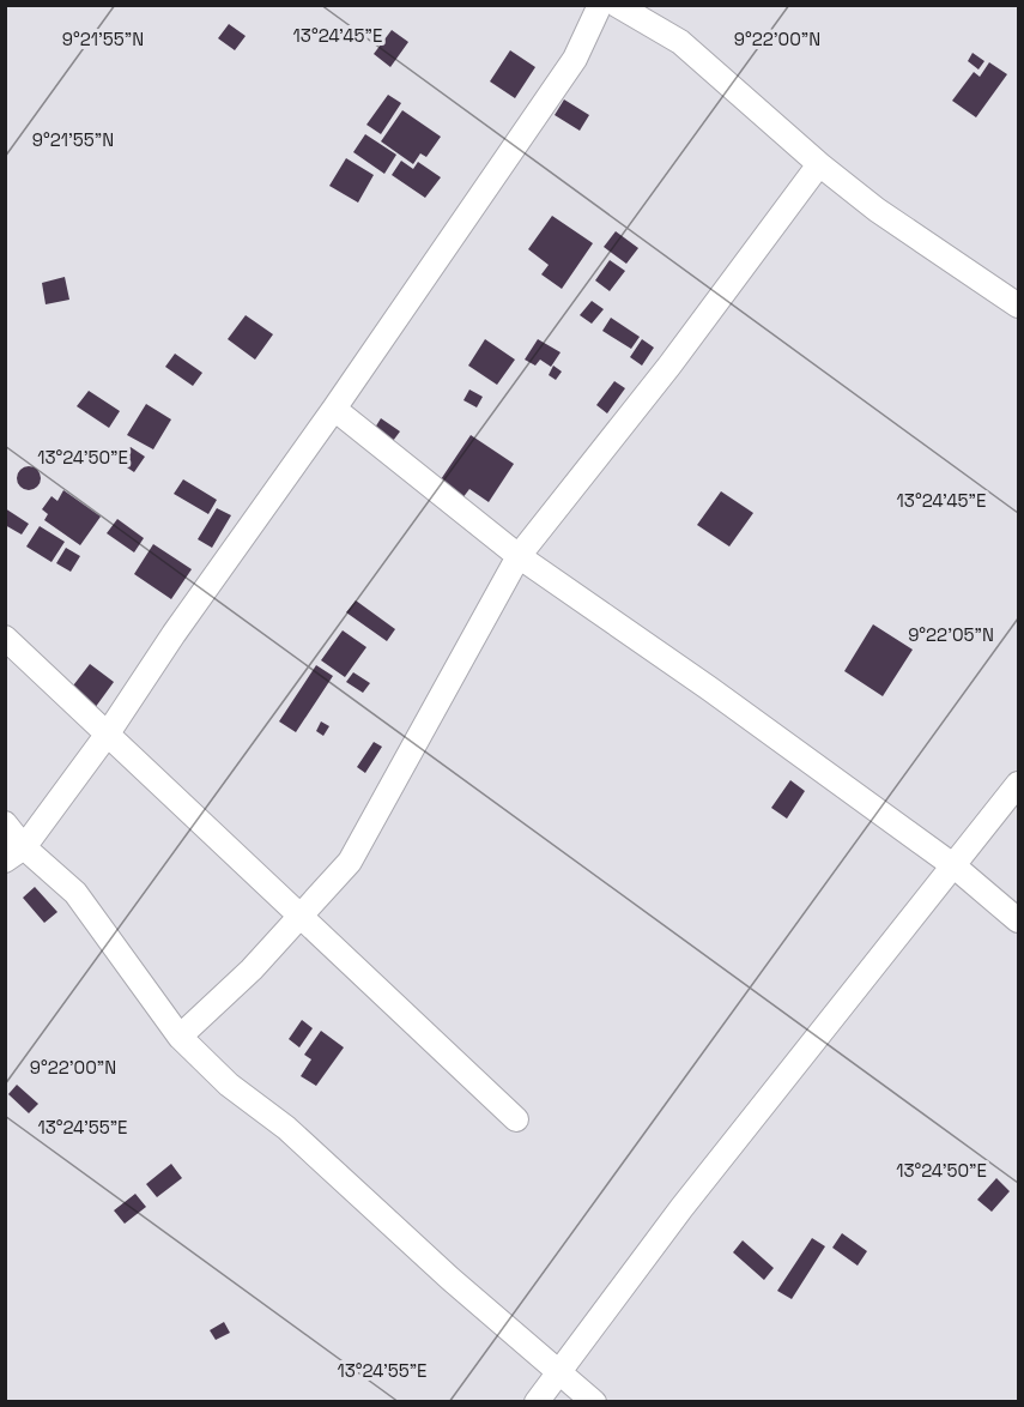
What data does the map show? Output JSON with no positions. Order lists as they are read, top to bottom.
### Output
{
  "coordinates": [
    "13°24'45\"E",
    "9°21'55\"N",
    "9°22'00\"N",
    "13°24'50\"E",
    "9°22'05\"N",
    "13°24'55\"E"
  ]
}
